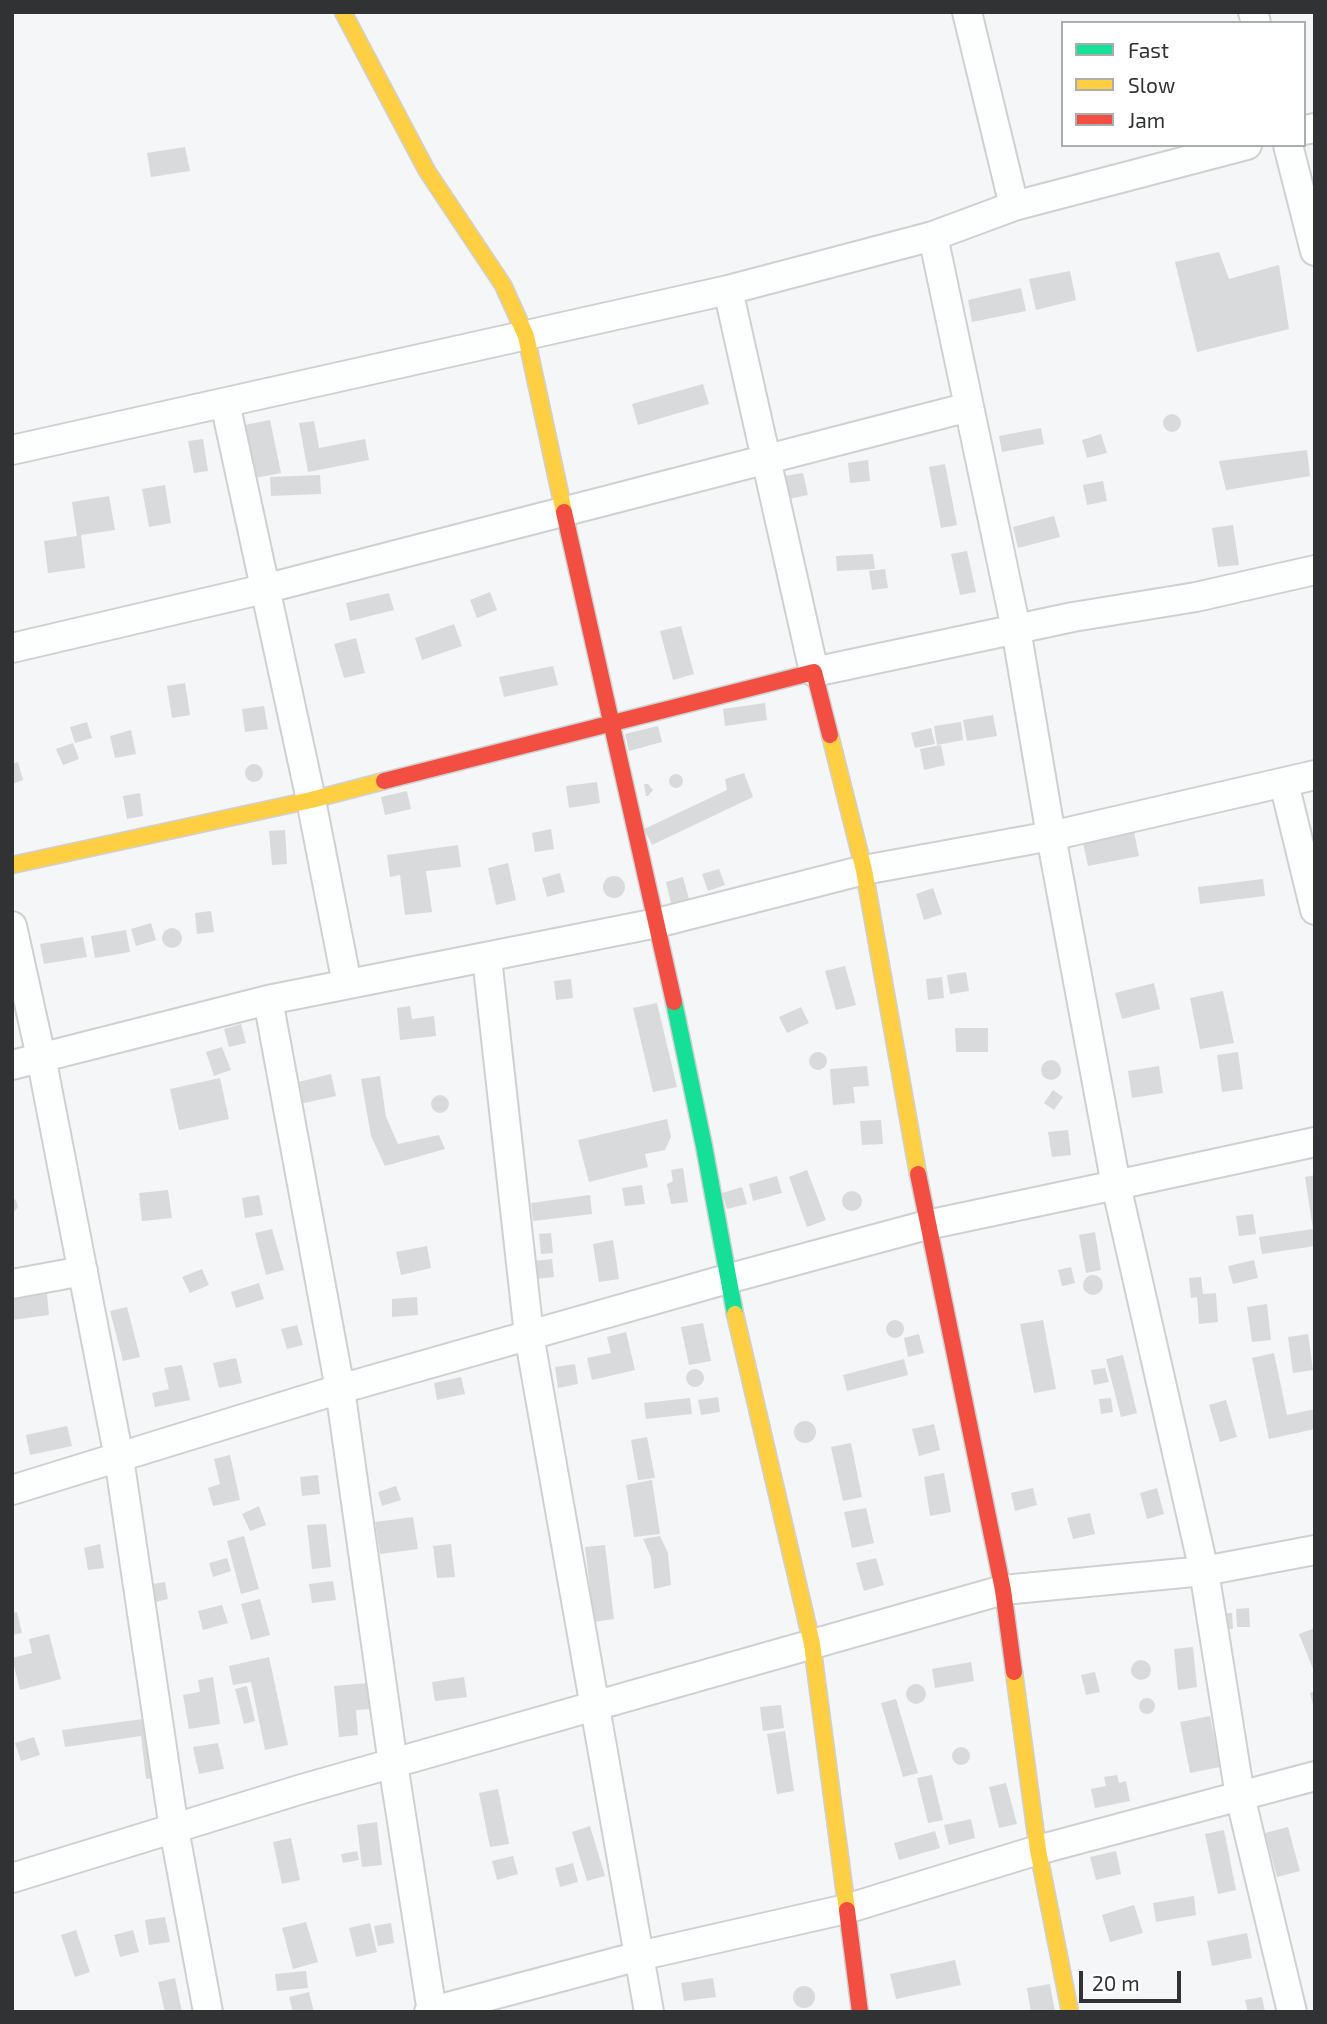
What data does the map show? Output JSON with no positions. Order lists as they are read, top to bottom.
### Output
{
  "legend": ["Fast", "Slow", "Jam"],
  "scale_bar": "20 m"
}
